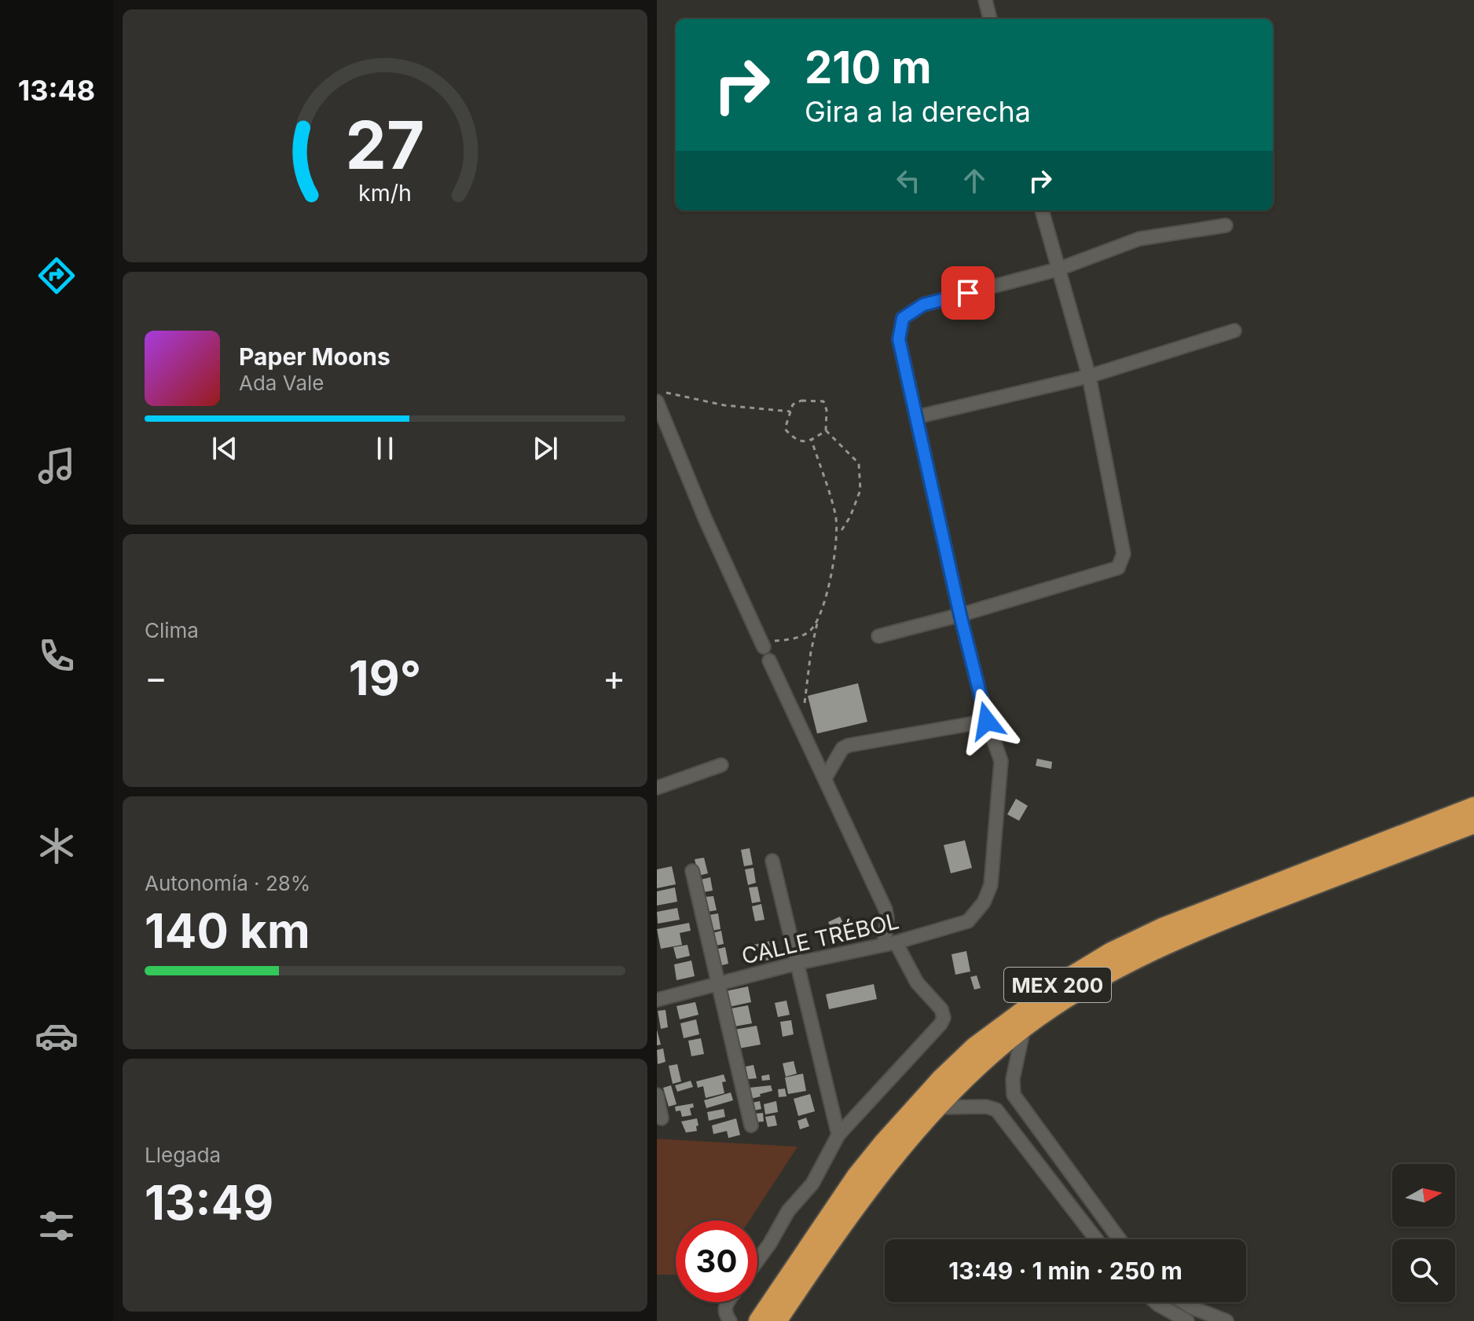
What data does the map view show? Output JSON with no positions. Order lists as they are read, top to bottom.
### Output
{
  "streets": {
    "highway": ["MEX 200"],
    "street": ["CALLE TRÉBOL"]
  },
  "north": "right",
  "page": {
    "tabs": "13:48",
    "turn": ["210 m", "Gira a la derecha"],
    "song": ["Paper Moons", "Ada Vale"],
    "tile": [
      "Clima",
      ["Autonomía · 28%", "140 km"],
      ["Llegada", "13:49"]
    ],
    "heat": ["−", "19°", "+"],
    "limit": "30",
    "trip": "13:49 · 1 min · 250 m",
    "gauge": ["27", "km/h"]
  }
}
